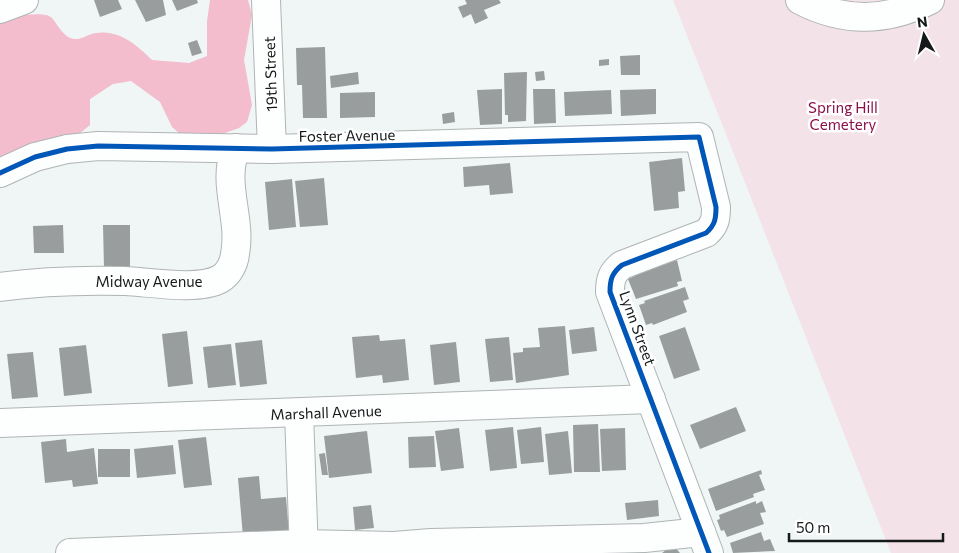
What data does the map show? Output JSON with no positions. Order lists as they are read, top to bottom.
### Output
{
  "streets": {
    "street": [
      "19th Street",
      "Foster Avenue",
      "Midway Avenue",
      "Lynn Street",
      "Marshall Avenue"
    ]
  },
  "crossings": [
    ["19th Street", "Foster Avenue"],
    ["Foster Avenue", "Midway Avenue"],
    ["Foster Avenue", "Lynn Street"],
    ["Lynn Street", "Marshall Avenue"]
  ],
  "parks": ["Spring Hill Cemetery"],
  "scale_bar": "50 m",
  "north": "top"
}
